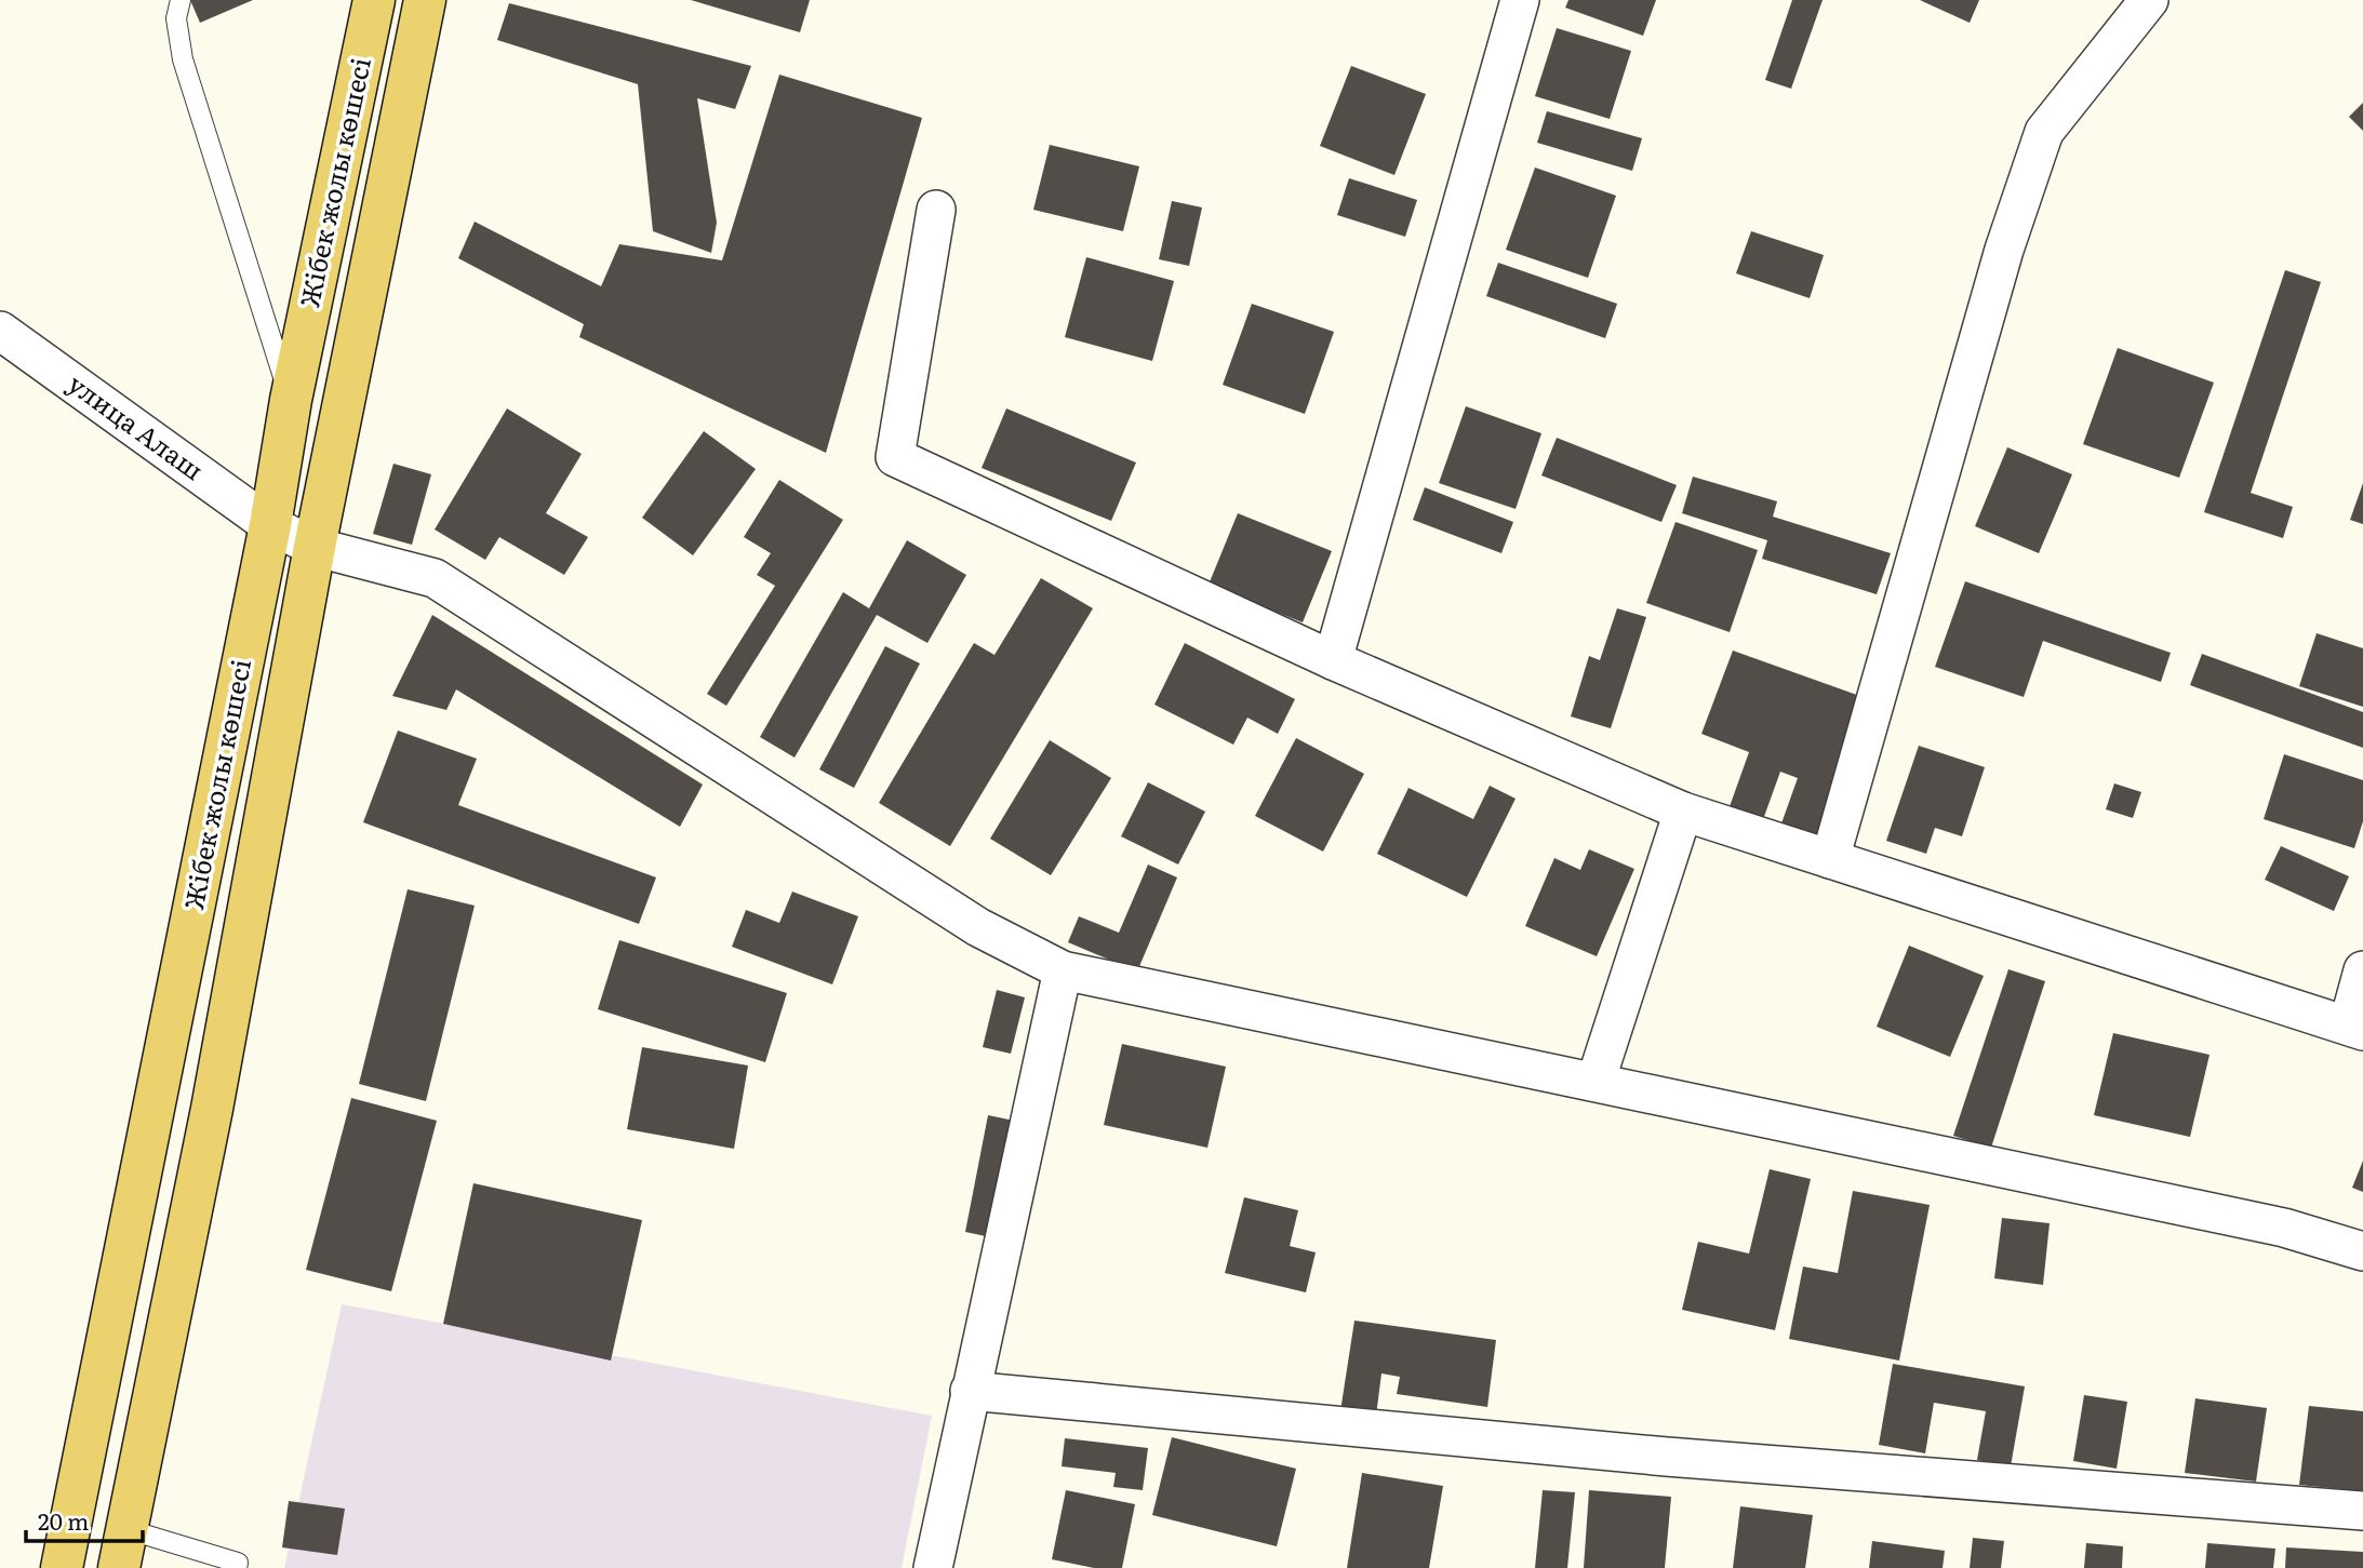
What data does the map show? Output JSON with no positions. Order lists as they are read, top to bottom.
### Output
{
  "streets": {
    "main road": ["Жібек жолы көшесі"],
    "street": ["улица Алаш"]
  },
  "crossings": [
    ["Жібек жолы көшесі", "улица Алаш"]
  ],
  "scale_bar": "20 m"
}
